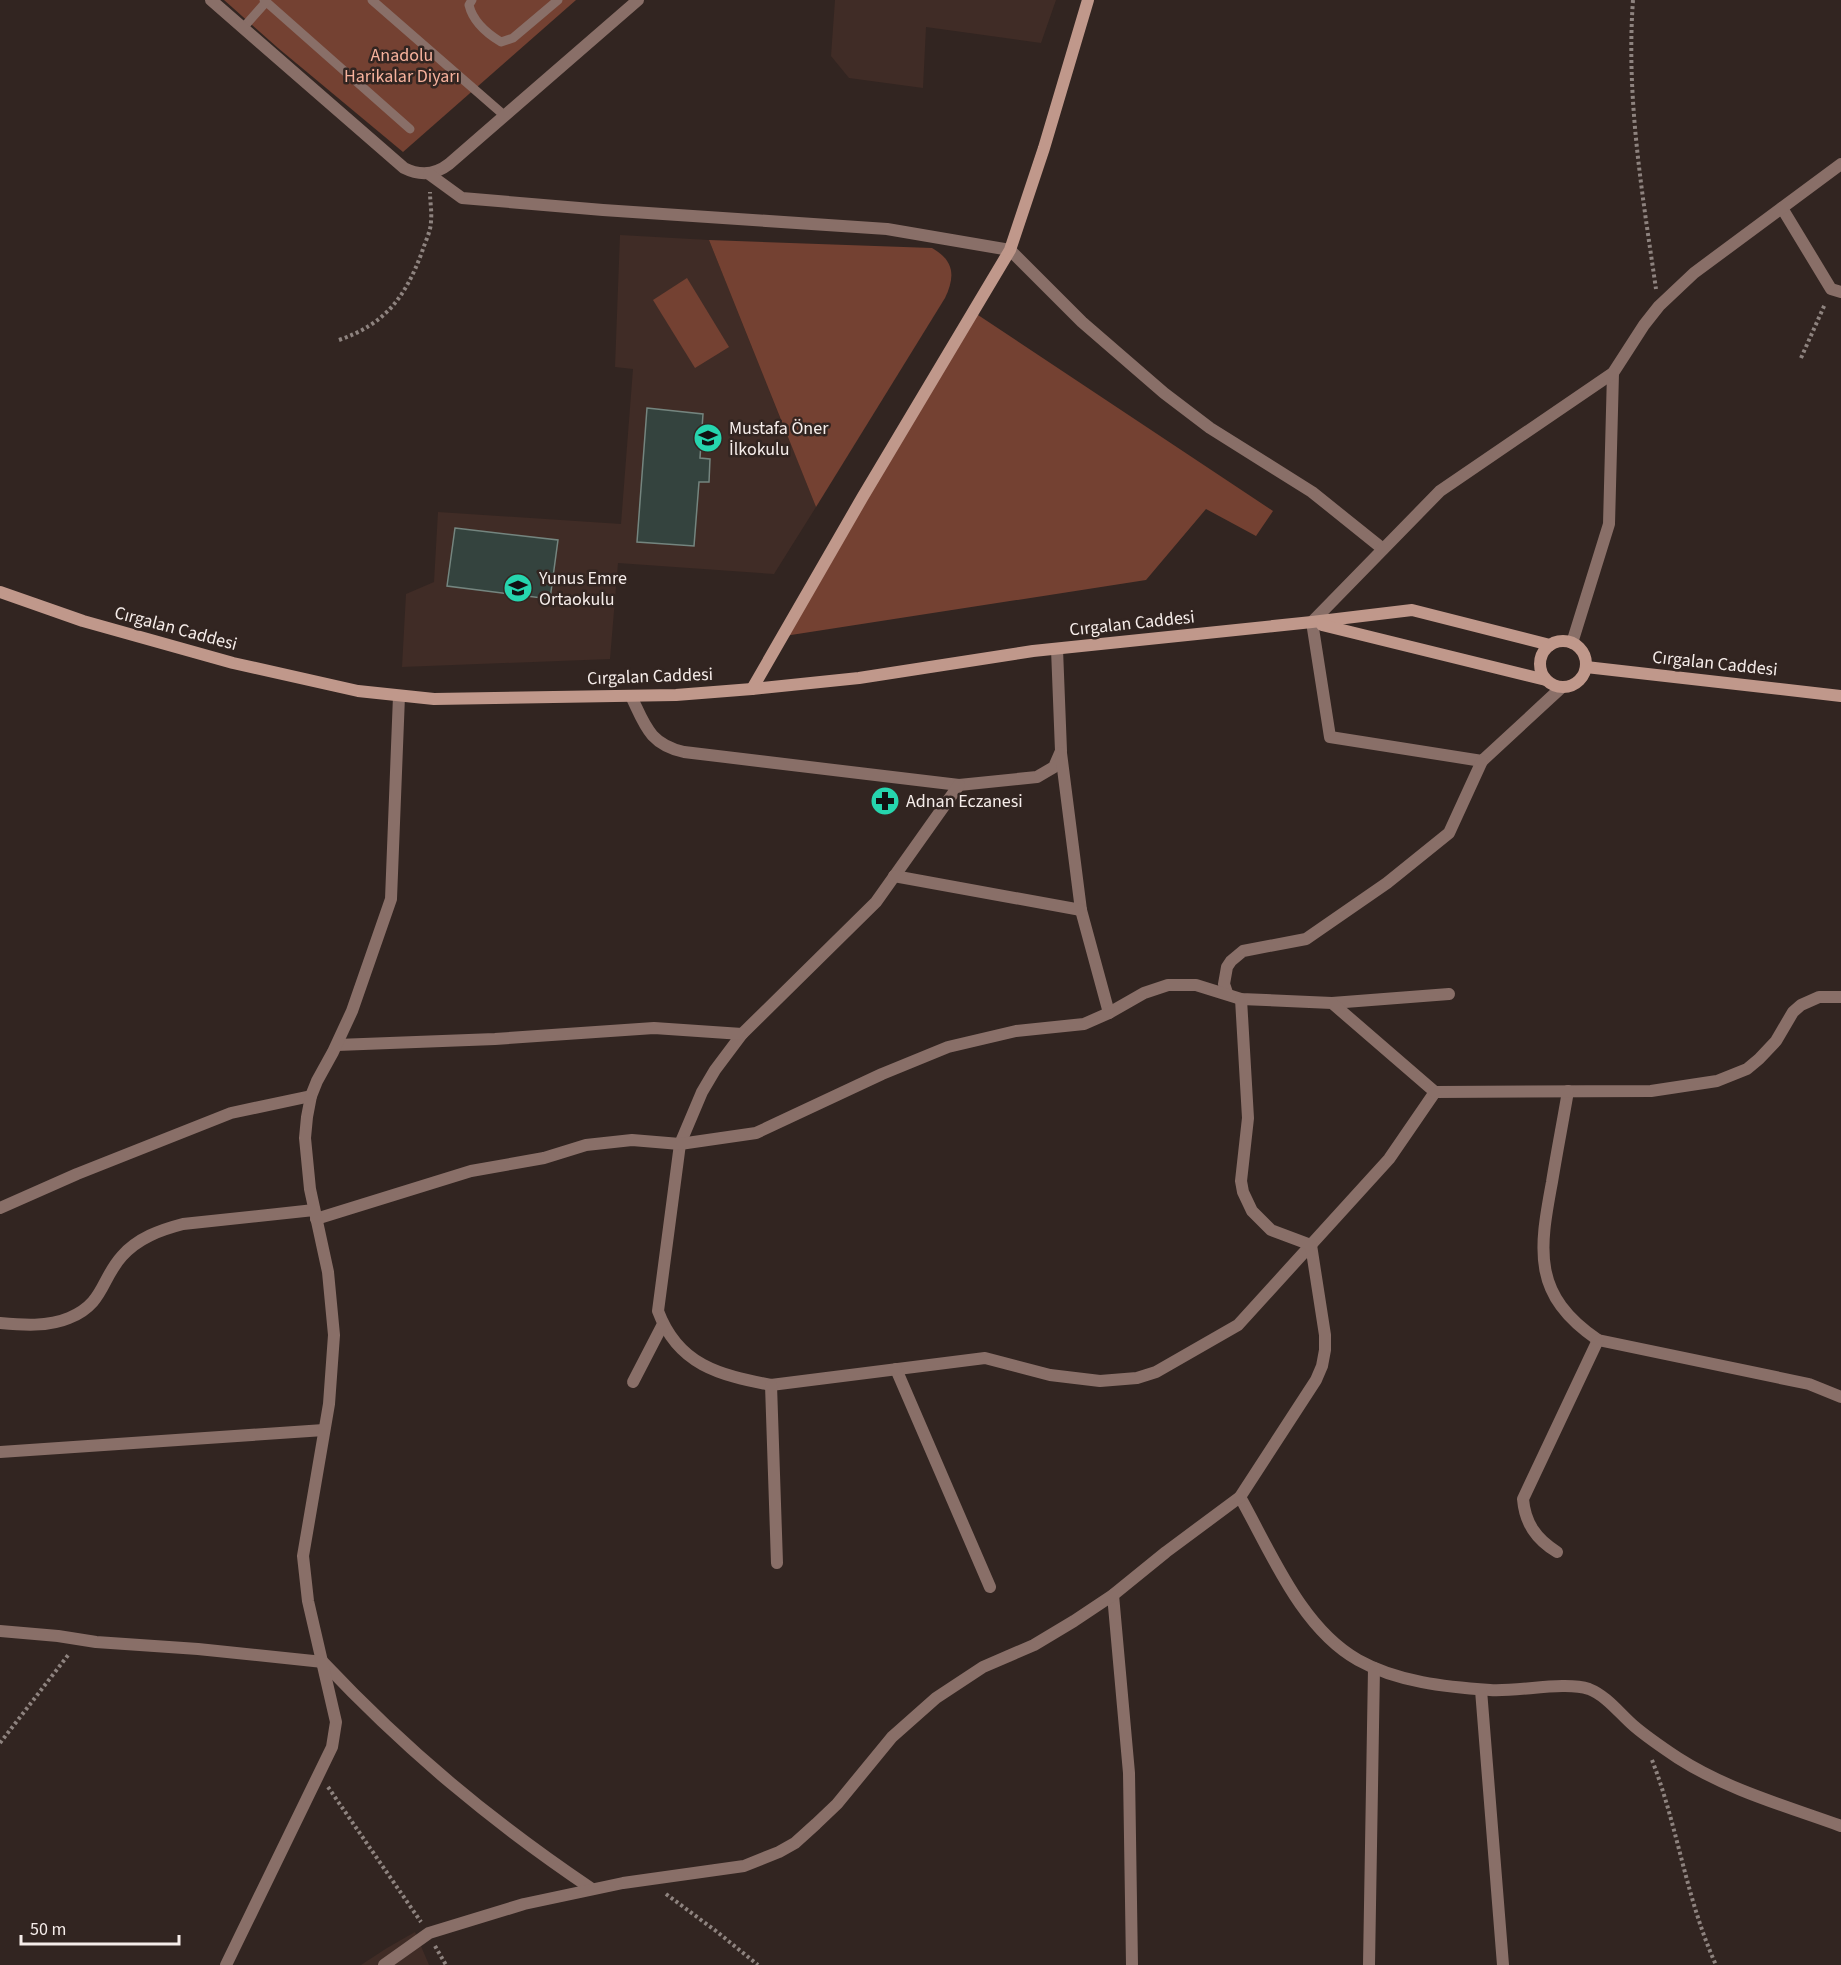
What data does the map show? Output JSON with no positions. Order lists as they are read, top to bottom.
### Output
{
  "streets": {
    "street": ["Cırgalan Caddesi"]
  },
  "parks": ["Anadolu Harikalar Diyarı"],
  "places": {
    "school or university": ["Mustafa Öner İlkokulu", "Yunus Emre Ortaokulu"],
    "pharmacy": ["Adnan Eczanesi"]
  },
  "scale_bar": "50 m"
}
